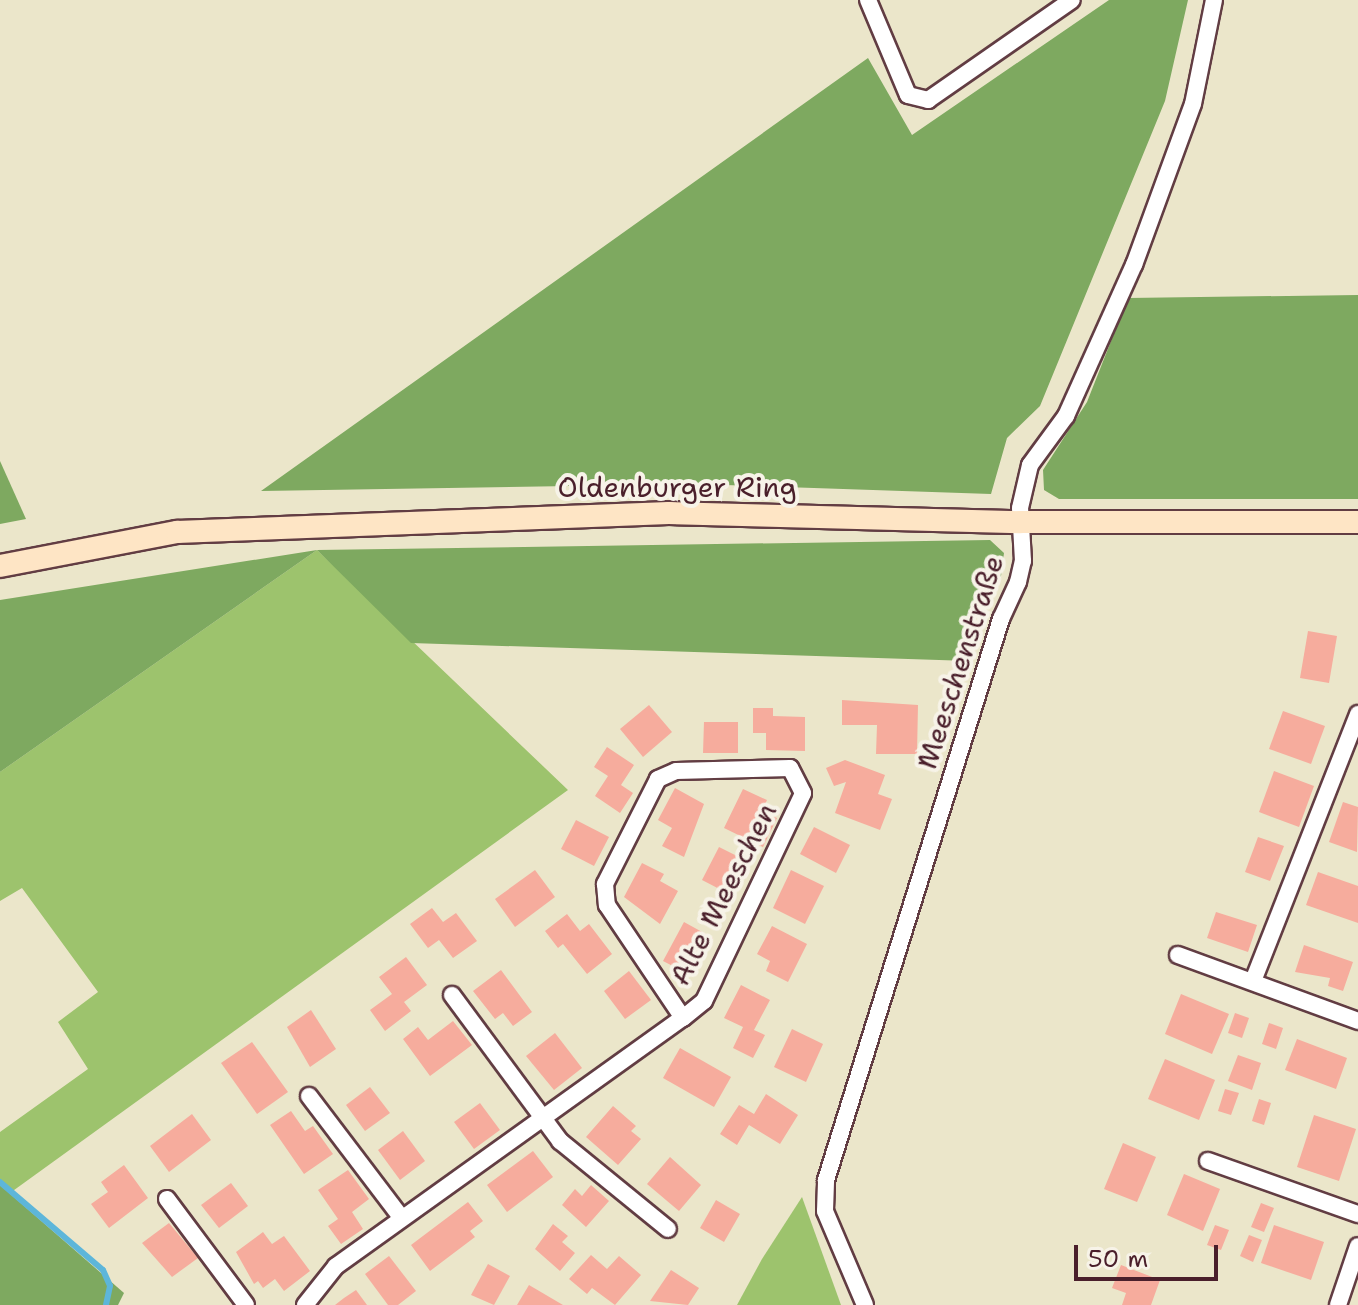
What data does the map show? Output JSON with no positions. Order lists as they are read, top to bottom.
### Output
{
  "streets": {
    "main road": ["Oldenburger Ring"],
    "street": ["Meeschenstraße", "Alte Meeschen"]
  },
  "crossings": [
    ["Oldenburger Ring", "Meeschenstraße"]
  ],
  "scale_bar": "50 m"
}
